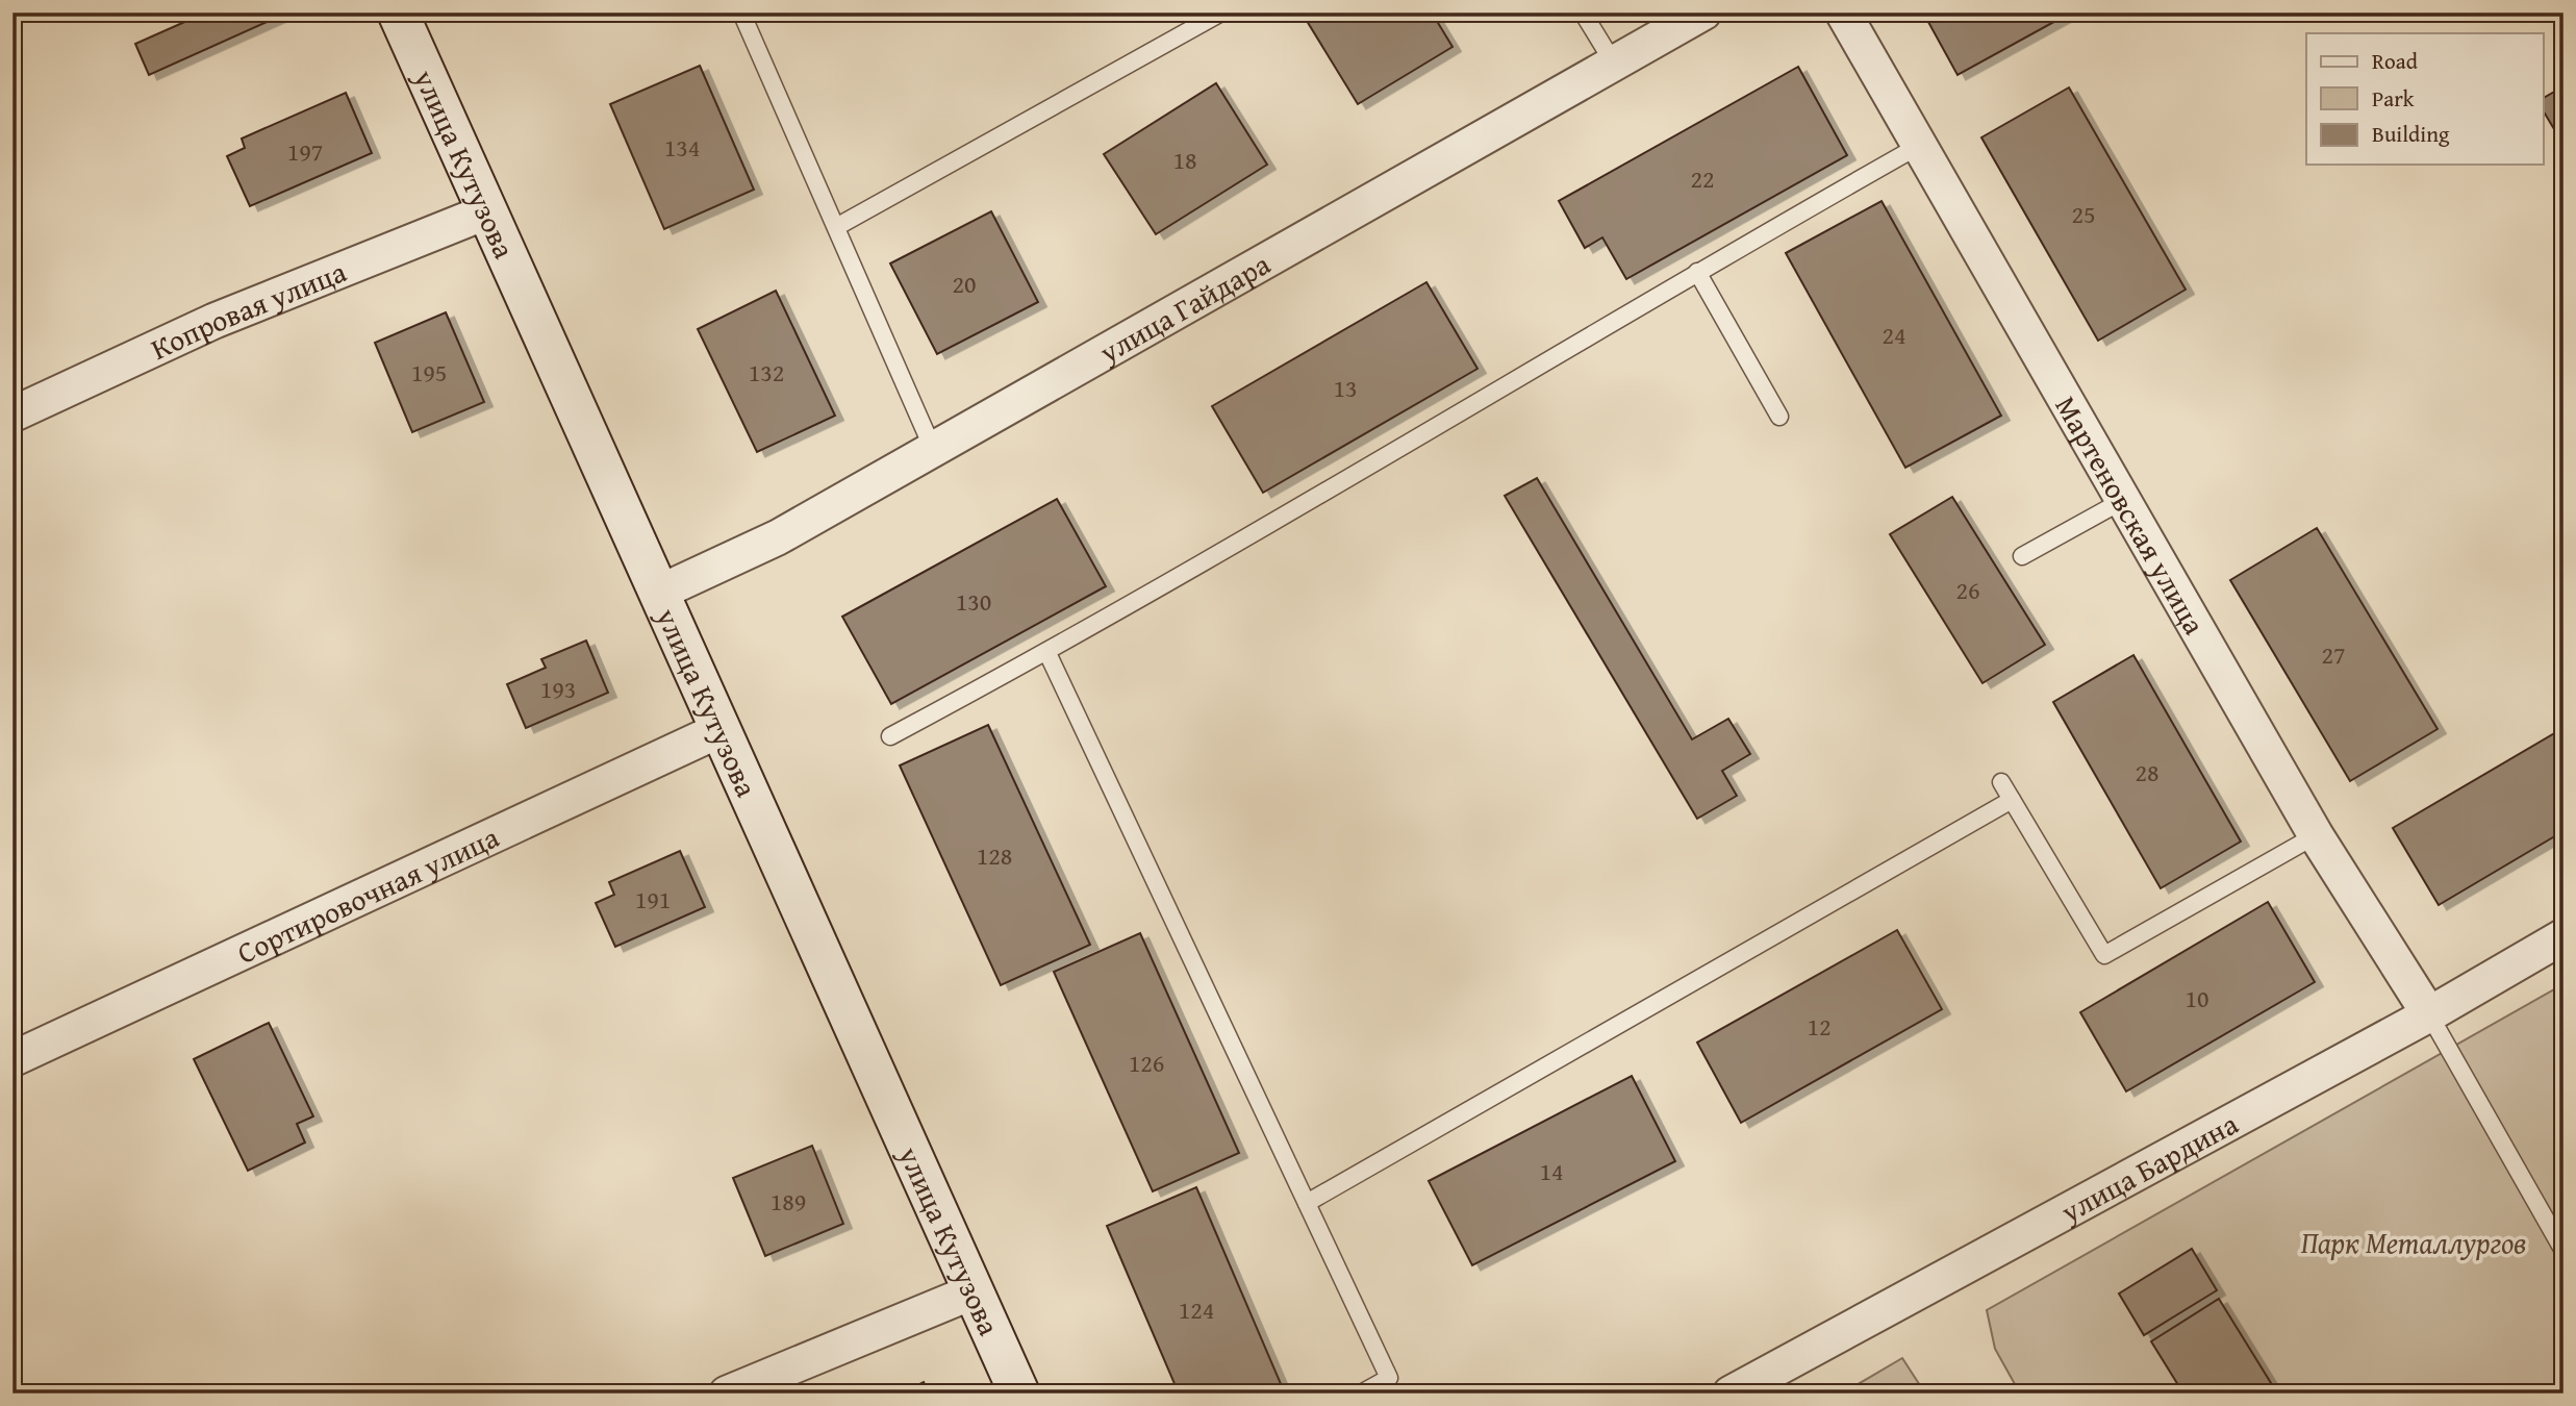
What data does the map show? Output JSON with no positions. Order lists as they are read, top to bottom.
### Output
{
  "streets": {
    "main road": ["улица Кутузова"],
    "street": [
      "улица Гайдара",
      "Копровая улица",
      "Мартеновская улица",
      "Сортировочная улица",
      "улица Бардина"
    ]
  },
  "crossings": [
    ["улица Кутузова", "улица Гайдара"],
    ["улица Кутузова", "Копровая улица"],
    ["улица Кутузова", "Сортировочная улица"],
    ["Мартеновская улица", "улица Бардина"]
  ],
  "parks": ["Парк Металлургов"],
  "house_numbers": [
    "134",
    "197",
    "18",
    "22",
    "25",
    "20",
    "24",
    "195",
    "132",
    "13",
    "26",
    "130",
    "27",
    "193",
    "28",
    "128",
    "191",
    "10",
    "12",
    "126",
    "14",
    "189",
    "124"
  ],
  "legend": ["Road", "Park", "Building"]
}
